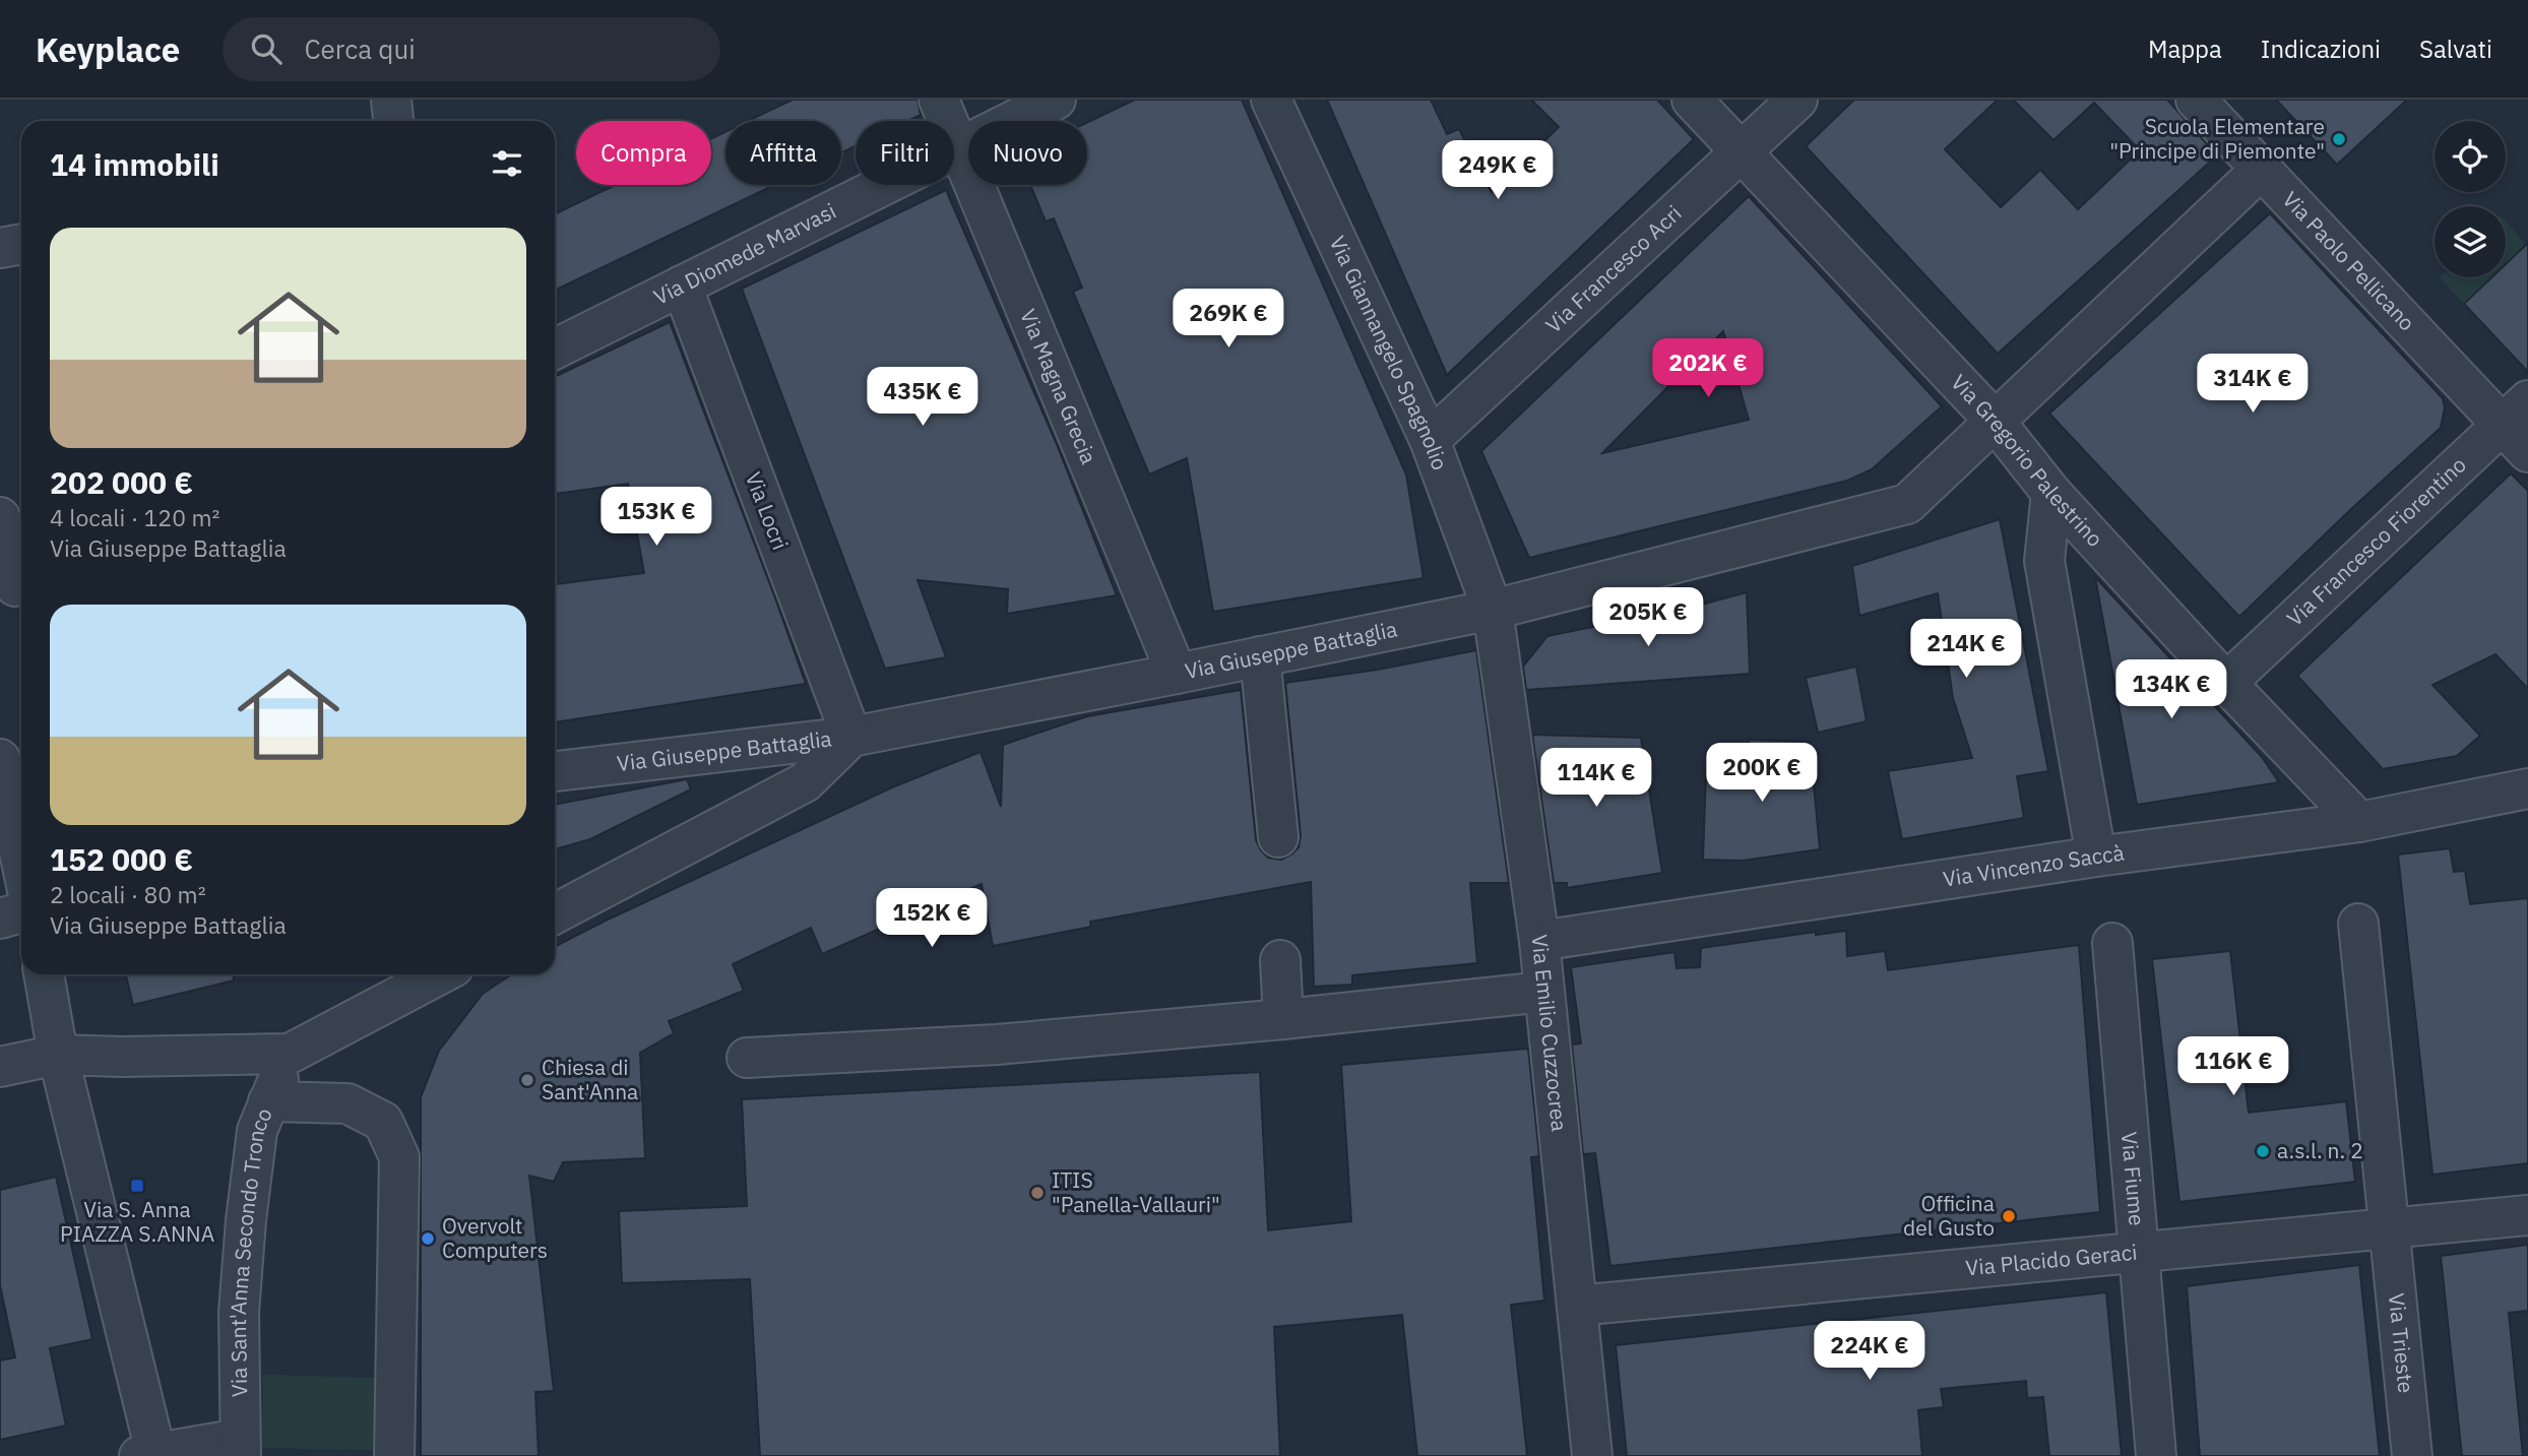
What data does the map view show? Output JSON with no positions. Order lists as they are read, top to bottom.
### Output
{
  "streets": {
    "street": [
      "Via Diomede Marvasi",
      "Via Paolo Pellicano",
      "Via Francesco Acri",
      "Via Giannangelo Spagnolio",
      "Via Magna Grecia",
      "Via Gregorio Palestrino",
      "Via Locri",
      "Via Francesco Fiorentino",
      "Via Giuseppe Battaglia",
      "Via Vincenzo Saccà",
      "Via Emilio Cuzzocrea",
      "Via Fiume",
      "Via Sant'Anna Secondo Tronco",
      "Via Placido Geraci",
      "Via Trieste"
    ]
  },
  "crossings": [
    ["Via Diomede Marvasi", "Via Magna Grecia"],
    ["Via Diomede Marvasi", "Via Locri"],
    ["Via Paolo Pellicano", "Via Francesco Fiorentino"],
    ["Via Paolo Pellicano", "Via Giuseppe Battaglia"],
    ["Via Francesco Acri", "Via Giannangelo Spagnolio"],
    ["Via Francesco Acri", "Via Gregorio Palestrino"],
    ["Via Giannangelo Spagnolio", "Via Giuseppe Battaglia"],
    ["Via Giannangelo Spagnolio", "Via Emilio Cuzzocrea"],
    ["Via Magna Grecia", "Via Giuseppe Battaglia"],
    ["Via Gregorio Palestrino", "Via Francesco Fiorentino"],
    ["Via Gregorio Palestrino", "Via Giuseppe Battaglia"],
    ["Via Gregorio Palestrino", "Via Vincenzo Saccà"],
    ["Via Locri", "Via Giuseppe Battaglia"],
    ["Via Giuseppe Battaglia", "Via Emilio Cuzzocrea"],
    ["Via Vincenzo Saccà", "Via Emilio Cuzzocrea"],
    ["Via Emilio Cuzzocrea", "Via Placido Geraci"],
    ["Via Fiume", "Via Placido Geraci"],
    ["Via Placido Geraci", "Via Trieste"]
  ],
  "places": {
    "other": [
      "Scuola Elementare \"Principe di Piemonte\"",
      "Chiesa di Sant'Anna",
      "a.s.l. n. 2",
      "ITIS \"Panella-Vallauri\"",
      "Officina del Gusto",
      "Overvolt Computers"
    ],
    "transit": ["Via S. Anna PIAZZA S.ANNA"]
  },
  "page": {
    "header": "Keyplace",
    "search": "Cerca qui",
    "nav": ["Mappa", "Indicazioni", "Salvati"],
    "chip": [
      "Compra",
      "Affitta",
      "Filtri",
      "Nuovo"
    ],
    "heading": "14 immobili",
    "price": [
      "249K €",
      "269K €",
      "202K €",
      "314K €",
      "435K €",
      "153K €",
      "205K €",
      "214K €",
      "134K €",
      "200K €",
      "114K €",
      "152K €",
      "116K €",
      "224K €"
    ],
    "list": [
      {
        "name": "202 000 €",
        "note": "4 locali · 120 m² · Via Giuseppe Battaglia"
      },
      {
        "name": "152 000 €",
        "note": "2 locali · 80 m² · Via Giuseppe Battaglia"
      }
    ]
  }
}
